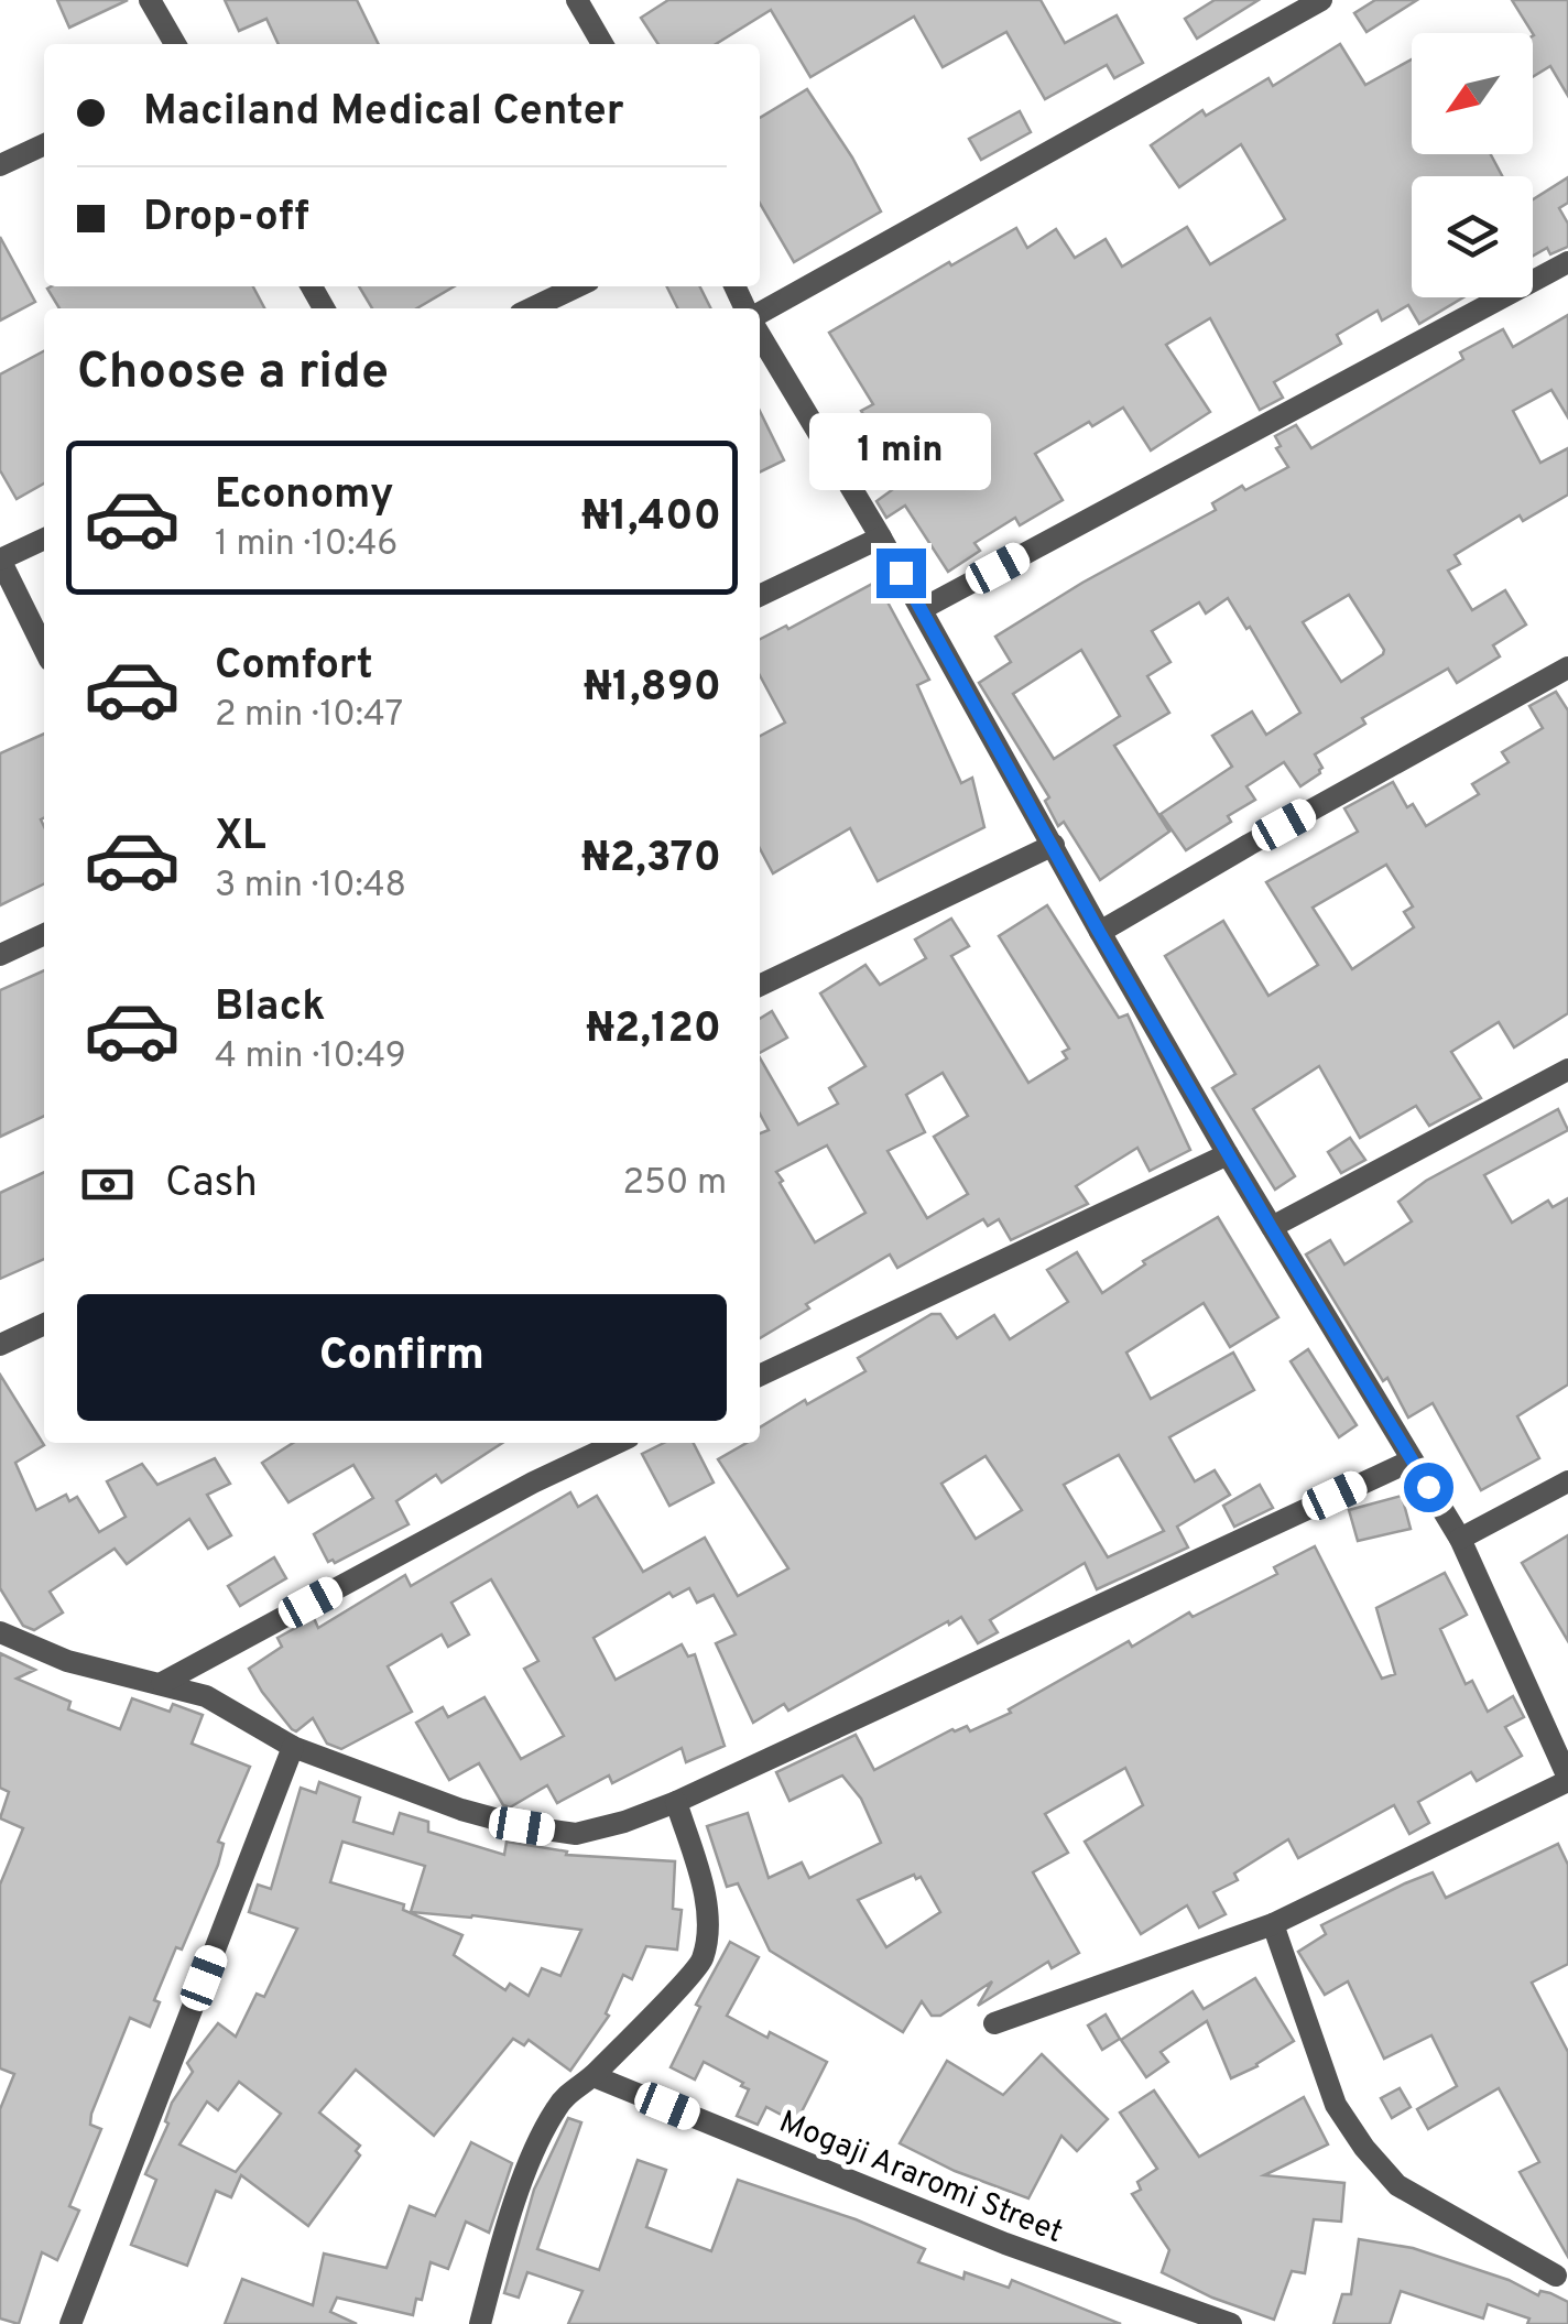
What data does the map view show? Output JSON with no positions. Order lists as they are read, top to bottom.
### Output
{
  "streets": {
    "street": ["Mogaji Araromi Street"]
  },
  "north": "bottom left",
  "page": {
    "banner": ["Maciland Medical Center", "Drop-off"],
    "heading": "Choose a ride",
    "bubble": "1 min",
    "list": [
      {
        "name": "Economy",
        "note": "1 min · 10:46",
        "value": "₦1,400"
      },
      {
        "name": "Comfort",
        "note": "2 min · 10:47",
        "value": "₦1,890"
      },
      {
        "name": "XL",
        "note": "3 min · 10:48",
        "value": "₦2,370"
      },
      {
        "name": "Black",
        "note": "4 min · 10:49",
        "value": "₦2,120"
      }
    ],
    "pay": ["Cash", "250 m"],
    "buttons": "Confirm"
  }
}
